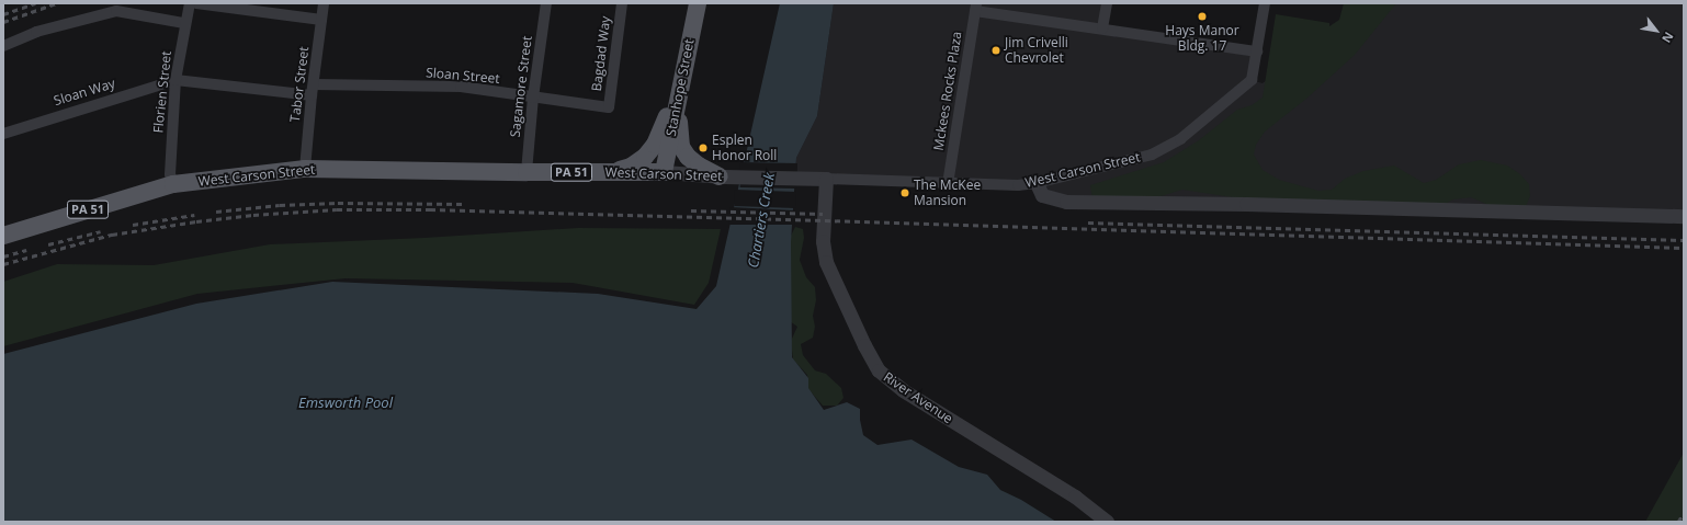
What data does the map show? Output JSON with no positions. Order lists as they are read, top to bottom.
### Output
{
  "streets": {
    "main road": ["Stanhope Street", "West Carson Street", "PA 51"],
    "street": [
      "Bagdad Way",
      "Sloan Street",
      "Tabor Street",
      "Sagamore Street",
      "Mckees Rocks Plaza",
      "Sloan Way",
      "Florien Street",
      "River Avenue"
    ]
  },
  "crossings": [
    ["Bagdad Way", "Sloan Street"],
    ["Sloan Street", "Tabor Street"],
    ["Sloan Street", "Sagamore Street"],
    ["Sloan Street", "Sloan Way"],
    ["Sloan Street", "Florien Street"],
    ["Tabor Street", "West Carson Street"],
    ["Sagamore Street", "West Carson Street"],
    ["Stanhope Street", "West Carson Street"],
    ["Mckees Rocks Plaza", "West Carson Street"],
    ["Sloan Way", "Florien Street"],
    ["Florien Street", "West Carson Street"],
    ["West Carson Street", "River Avenue"]
  ],
  "water": ["Chartiers Creek", "Emsworth Pool"],
  "places": [
    "Hays Manor Bldg. 17",
    "Jim Crivelli Chevrolet",
    "Esplen Honor Roll",
    "The McKee Mansion"
  ],
  "north": "bottom right"
}
